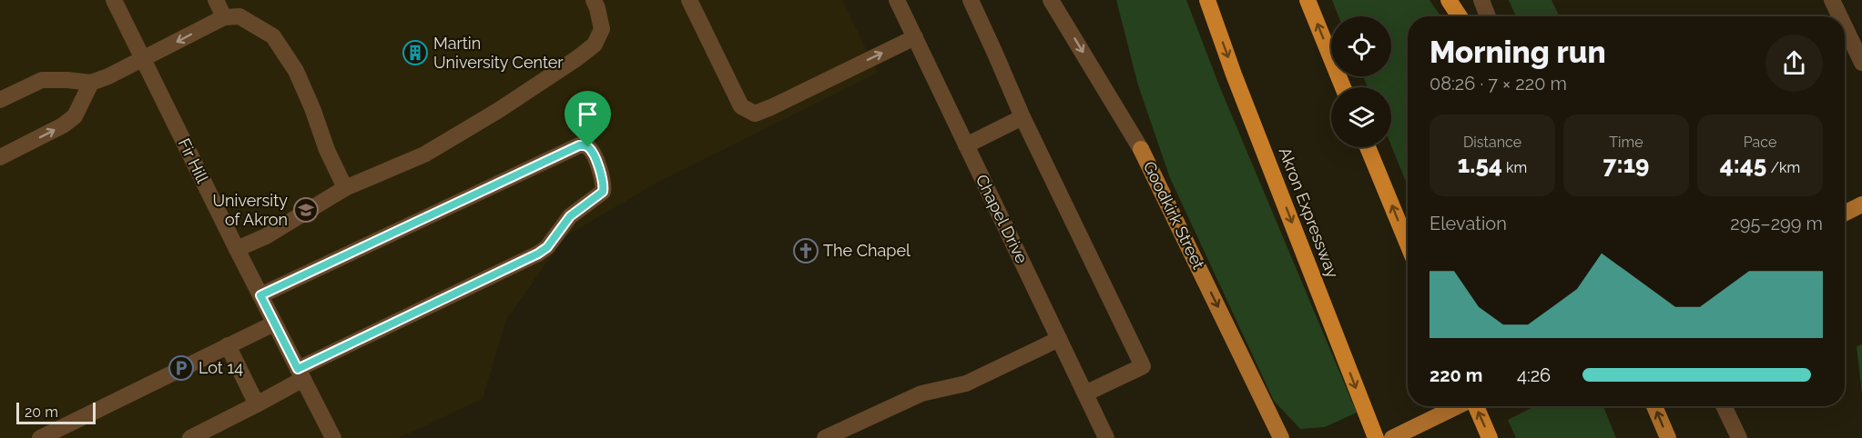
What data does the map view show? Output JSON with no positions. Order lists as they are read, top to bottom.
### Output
{
  "streets": {
    "highway": ["Akron Expressway"],
    "main road": ["Goodkirk Street"],
    "street": ["Fir Hill", "Chapel Drive"]
  },
  "one_way": ["Goodkirk Street"],
  "places": {
    "building": ["Martin University Center"],
    "school or university": ["University of Akron"],
    "church": ["The Chapel"],
    "parking": ["Lot 14"]
  },
  "scale_bar": "20 m",
  "page": {
    "heading": ["Morning run", "08:26 · 7 × 220 m"],
    "stats": [
      ["Distance", "1.54 km"],
      ["Time", "7:19"],
      ["Pace", "4:45 /km"]
    ],
    "chart": ["Elevation", "295–299 m"],
    "list": [
      {
        "name": "220 m",
        "note": "4:26"
      }
    ],
    "scale": "20 m"
  }
}
